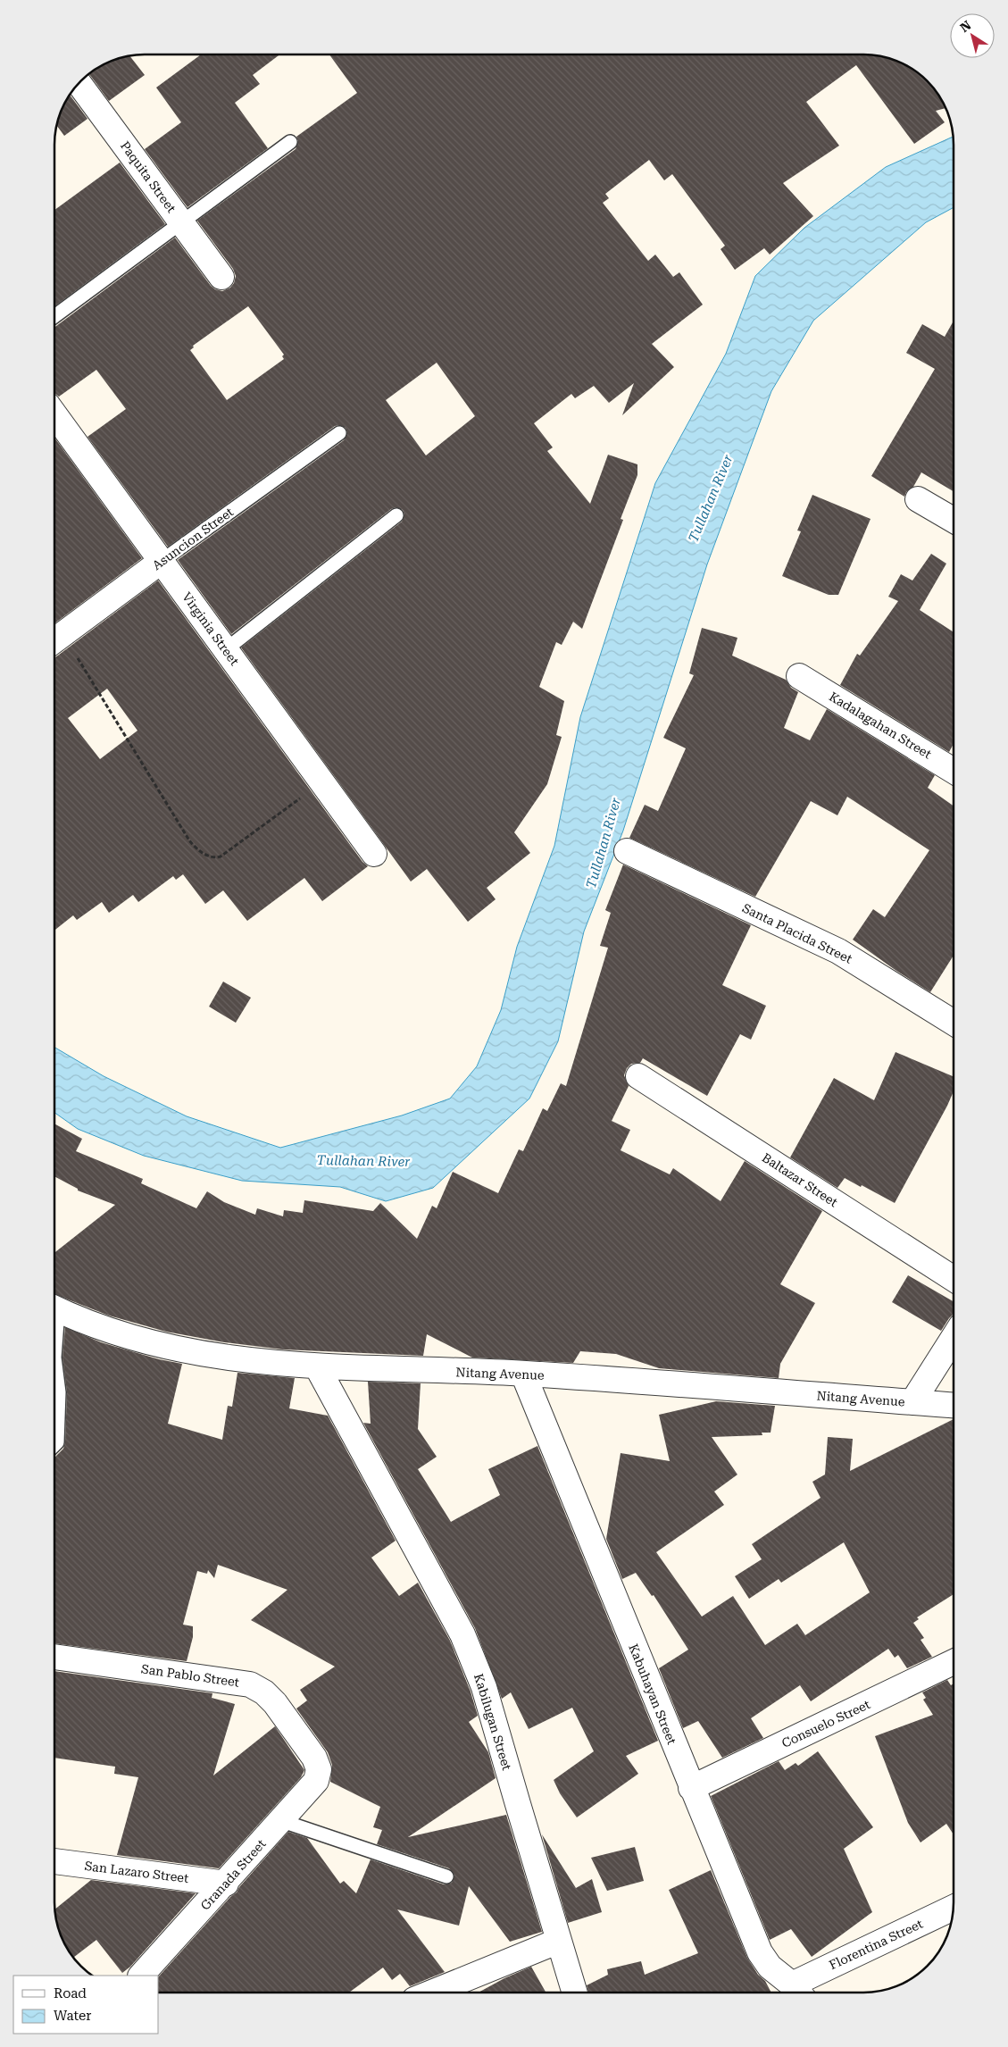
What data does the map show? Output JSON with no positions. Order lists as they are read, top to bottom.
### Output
{
  "streets": {
    "street": [
      "Paquita Street",
      "Asuncion Street",
      "Virginia Street",
      "Kadalagahan Street",
      "Santa Placida Street",
      "Baltazar Street",
      "Nitang Avenue",
      "San Pablo Street",
      "Kabuhayan Street",
      "Kabilugan Street",
      "Consuelo Street",
      "San Lazaro Street",
      "Granada Street",
      "Florentina Street"
    ]
  },
  "crossings": [
    ["Asuncion Street", "Virginia Street"],
    ["Nitang Avenue", "Kabuhayan Street"],
    ["Nitang Avenue", "Kabilugan Street"],
    ["San Pablo Street", "Granada Street"],
    ["Kabuhayan Street", "Consuelo Street"],
    ["Kabuhayan Street", "Florentina Street"],
    ["San Lazaro Street", "Granada Street"]
  ],
  "water": ["Tullahan River"],
  "legend": ["Road", "Water"],
  "north": "top left"
}
